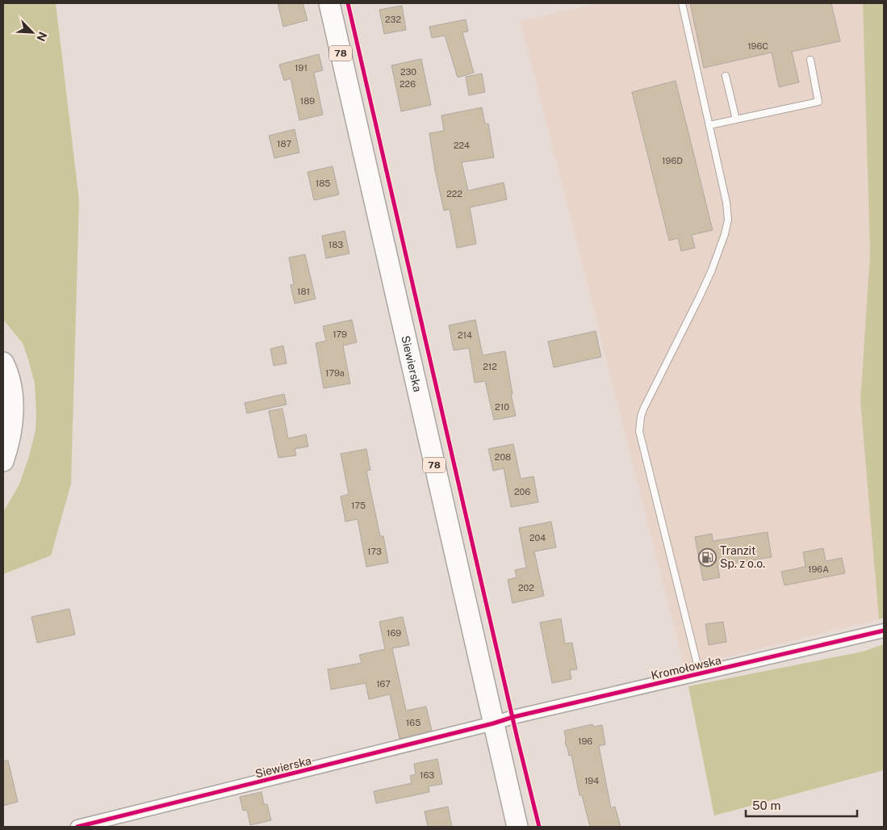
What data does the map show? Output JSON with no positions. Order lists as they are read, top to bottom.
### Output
{
  "streets": {
    "main road": ["78", "Siewierska"],
    "street": ["Kromołowska"]
  },
  "crossings": [
    ["Siewierska", "Kromołowska"]
  ],
  "places": {
    "fuel station": ["Tranzit Sp. z o.o."]
  },
  "house_numbers": [
    "232",
    "196C",
    "191",
    "230",
    "226",
    "189",
    "187",
    "224",
    "196D",
    "185",
    "222",
    "183",
    "181",
    "179",
    "214",
    "212",
    "179a",
    "210",
    "208",
    "206",
    "175",
    "204",
    "173",
    "196A",
    "202",
    "169",
    "167",
    "165",
    "196",
    "163",
    "194"
  ],
  "scale_bar": "50 m",
  "north": "bottom right"
}
